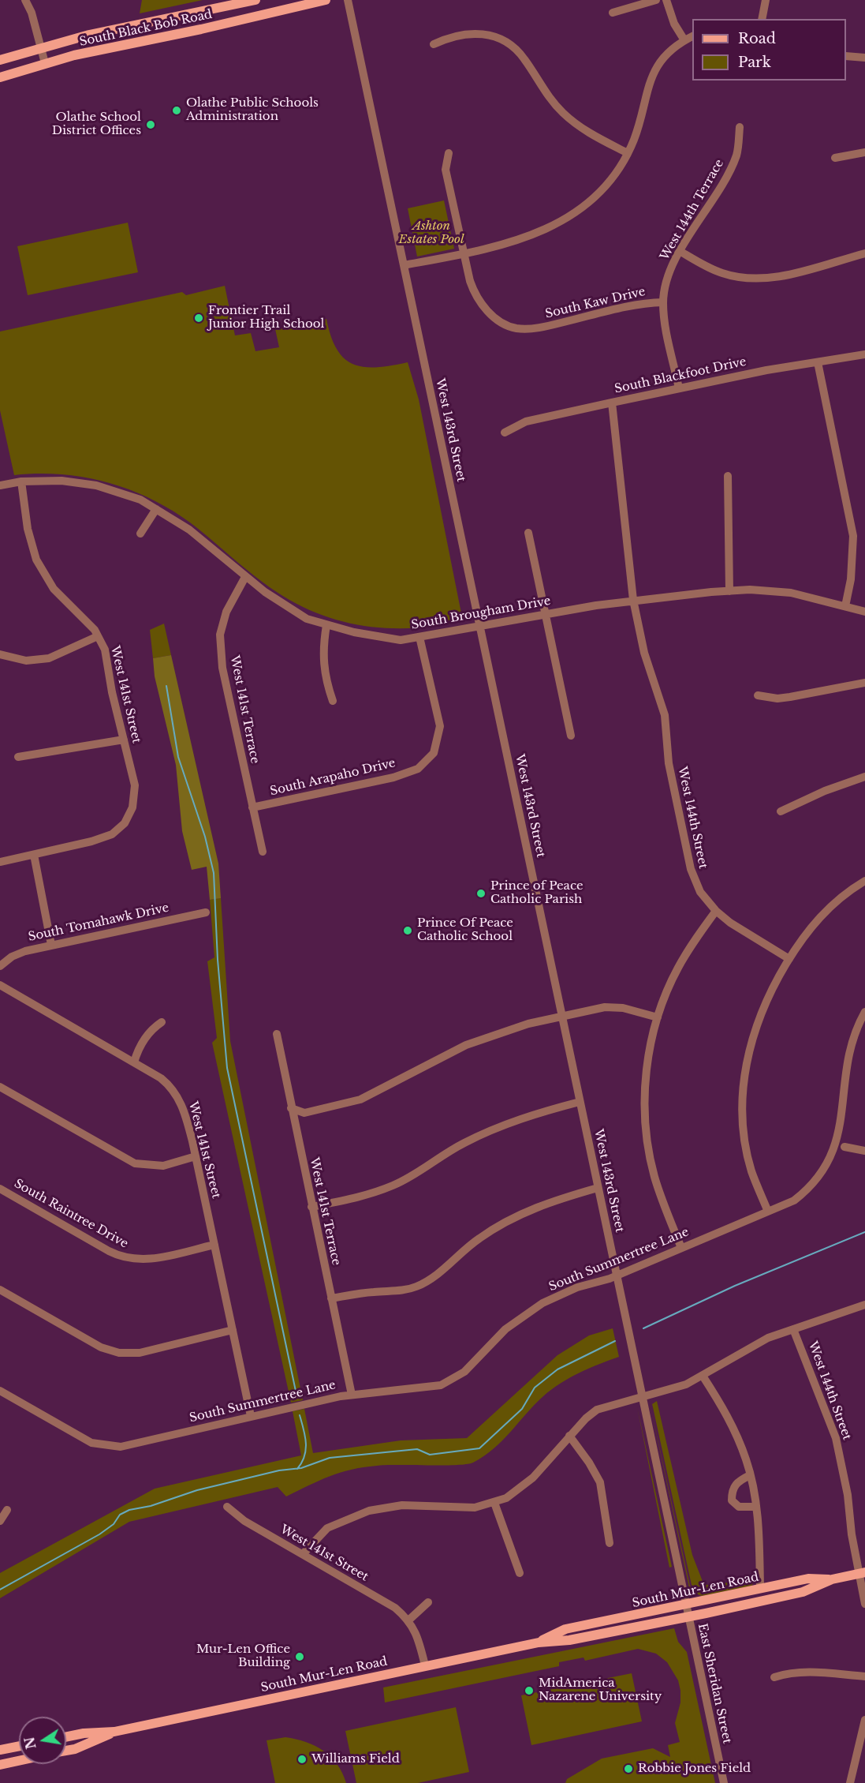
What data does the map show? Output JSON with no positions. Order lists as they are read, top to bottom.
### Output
{
  "streets": {
    "main road": ["South Black Bob Road", "South Mur-Len Road"],
    "street": [
      "West 144th Terrace",
      "South Kaw Drive",
      "South Blackfoot Drive",
      "West 143rd Street",
      "South Brougham Drive",
      "West 141st Street",
      "West 141st Terrace",
      "South Arapaho Drive",
      "West 144th Street",
      "South Tomahawk Drive",
      "South Raintree Drive",
      "South Summertree Lane",
      "East Sheridan Street"
    ]
  },
  "crossings": [
    ["West 144th Terrace", "South Kaw Drive"],
    ["West 144th Terrace", "South Blackfoot Drive"],
    ["South Blackfoot Drive", "West 144th Street"],
    ["West 143rd Street", "South Brougham Drive"],
    ["West 143rd Street", "South Summertree Lane"],
    ["West 143rd Street", "South Mur-Len Road"],
    ["West 143rd Street", "East Sheridan Street"],
    ["South Brougham Drive", "West 141st Street"],
    ["South Brougham Drive", "West 141st Terrace"],
    ["South Brougham Drive", "South Arapaho Drive"],
    ["South Brougham Drive", "West 144th Street"],
    ["West 141st Street", "South Raintree Drive"],
    ["West 141st Street", "South Summertree Lane"],
    ["West 141st Street", "South Mur-Len Road"],
    ["West 141st Terrace", "South Arapaho Drive"],
    ["West 141st Terrace", "South Summertree Lane"],
    ["West 144th Street", "South Mur-Len Road"],
    ["South Mur-Len Road", "East Sheridan Street"]
  ],
  "parks": ["Ashton Estates Pool"],
  "places": [
    "Olathe Public Schools Administration",
    "Olathe School District Offices",
    "Frontier Trail Junior High School",
    "Prince of Peace Catholic Parish",
    "Prince Of Peace Catholic School",
    "Mur-Len Office Building",
    "MidAmerica Nazarene University",
    "Williams Field",
    "Robbie Jones Field"
  ],
  "legend": ["Road", "Park"],
  "north": "left"
}
